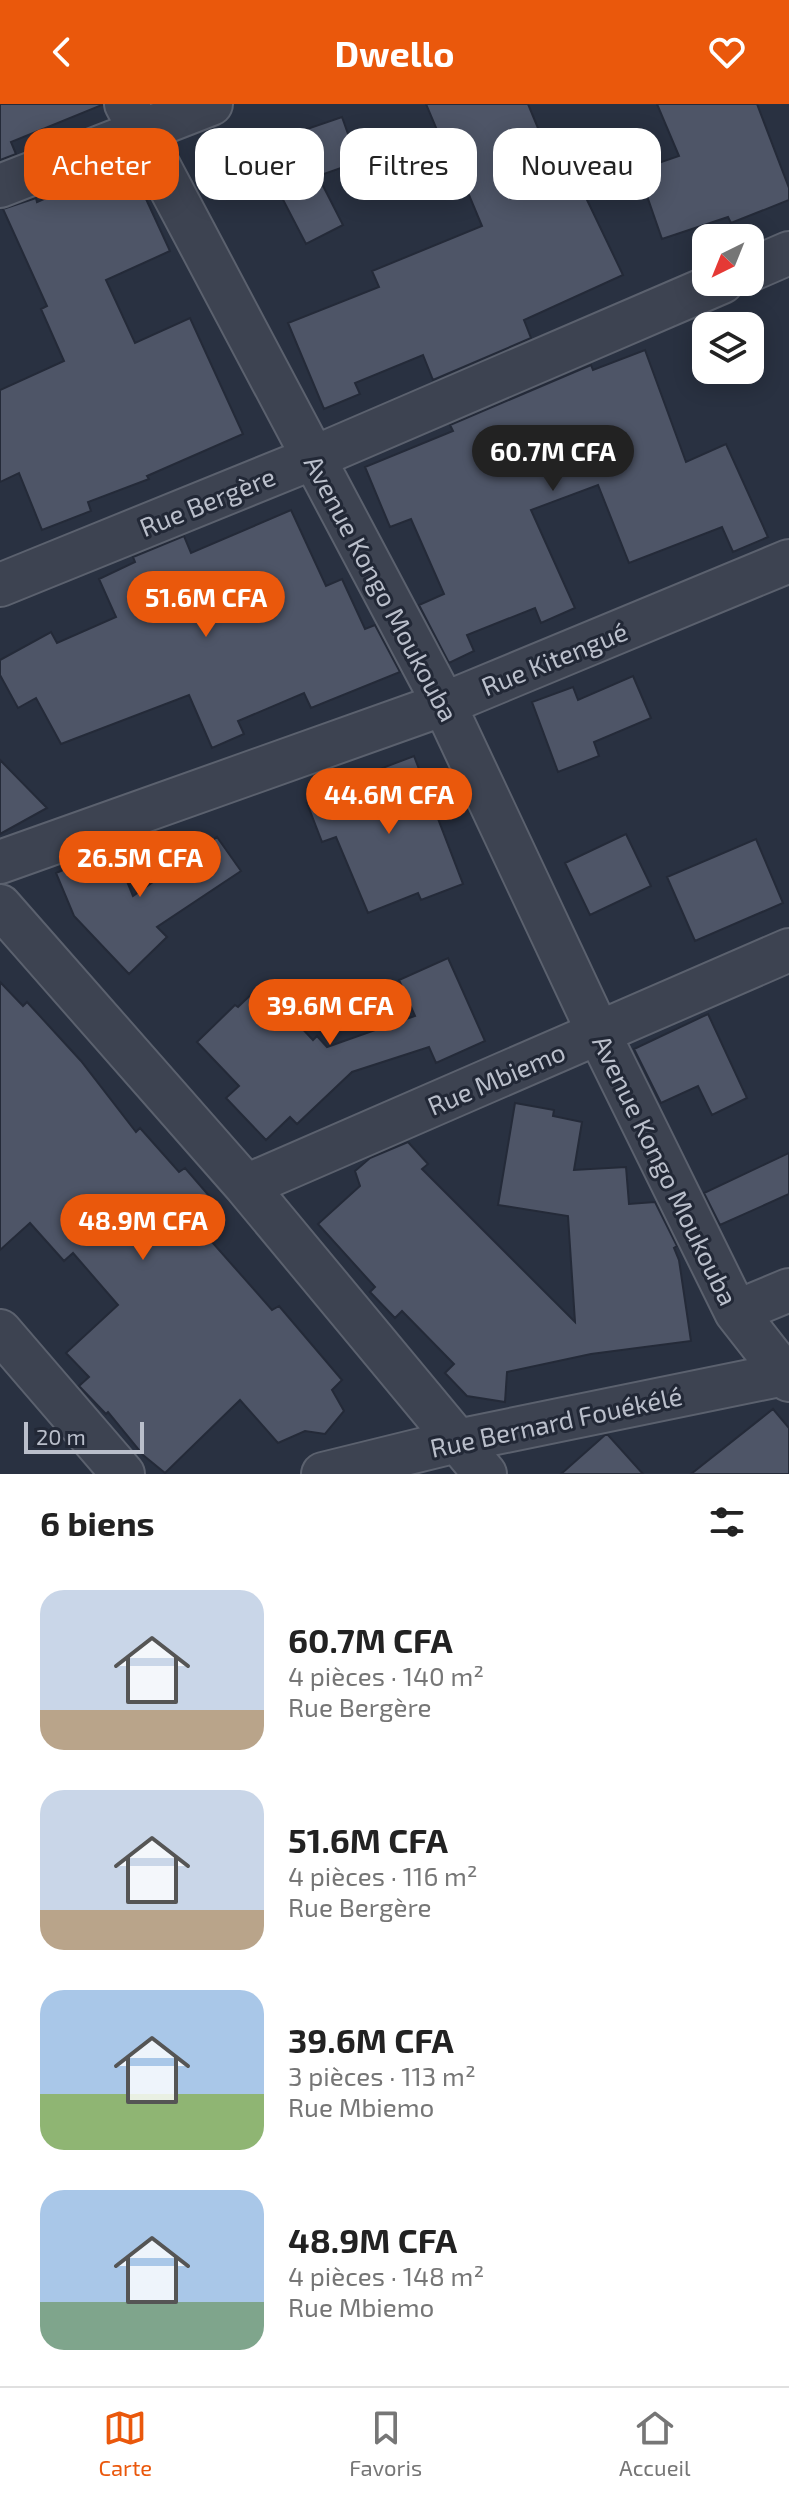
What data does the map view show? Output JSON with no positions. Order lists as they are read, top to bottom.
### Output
{
  "streets": {
    "street": [
      "Rue Bergère",
      "Avenue Kongo Moukouba",
      "Rue Kitengué",
      "Rue Mbiemo",
      "Rue Bernard Fouékélé"
    ]
  },
  "crossings": [
    ["Rue Bergère", "Avenue Kongo Moukouba"],
    ["Avenue Kongo Moukouba", "Rue Kitengué"],
    ["Avenue Kongo Moukouba", "Rue Mbiemo"],
    ["Avenue Kongo Moukouba", "Rue Bernard Fouékélé"]
  ],
  "scale_bar": "20 m",
  "north": "bottom left",
  "page": {
    "header": "Dwello",
    "chip": [
      "Acheter",
      "Louer",
      "Filtres",
      "Nouveau"
    ],
    "price": [
      "60.7M CFA",
      "51.6M CFA",
      "44.6M CFA",
      "26.5M CFA",
      "39.6M CFA",
      "48.9M CFA"
    ],
    "scale": "20 m",
    "heading": "6 biens",
    "list": [
      {
        "name": "60.7M CFA",
        "note": "4 pièces · 140 m² · Rue Bergère"
      },
      {
        "name": "51.6M CFA",
        "note": "4 pièces · 116 m² · Rue Bergère"
      },
      {
        "name": "39.6M CFA",
        "note": "3 pièces · 113 m² · Rue Mbiemo"
      },
      {
        "name": "48.9M CFA",
        "note": "4 pièces · 148 m² · Rue Mbiemo"
      }
    ],
    "tabs": ["Carte", "Favoris", "Accueil"]
  }
}
